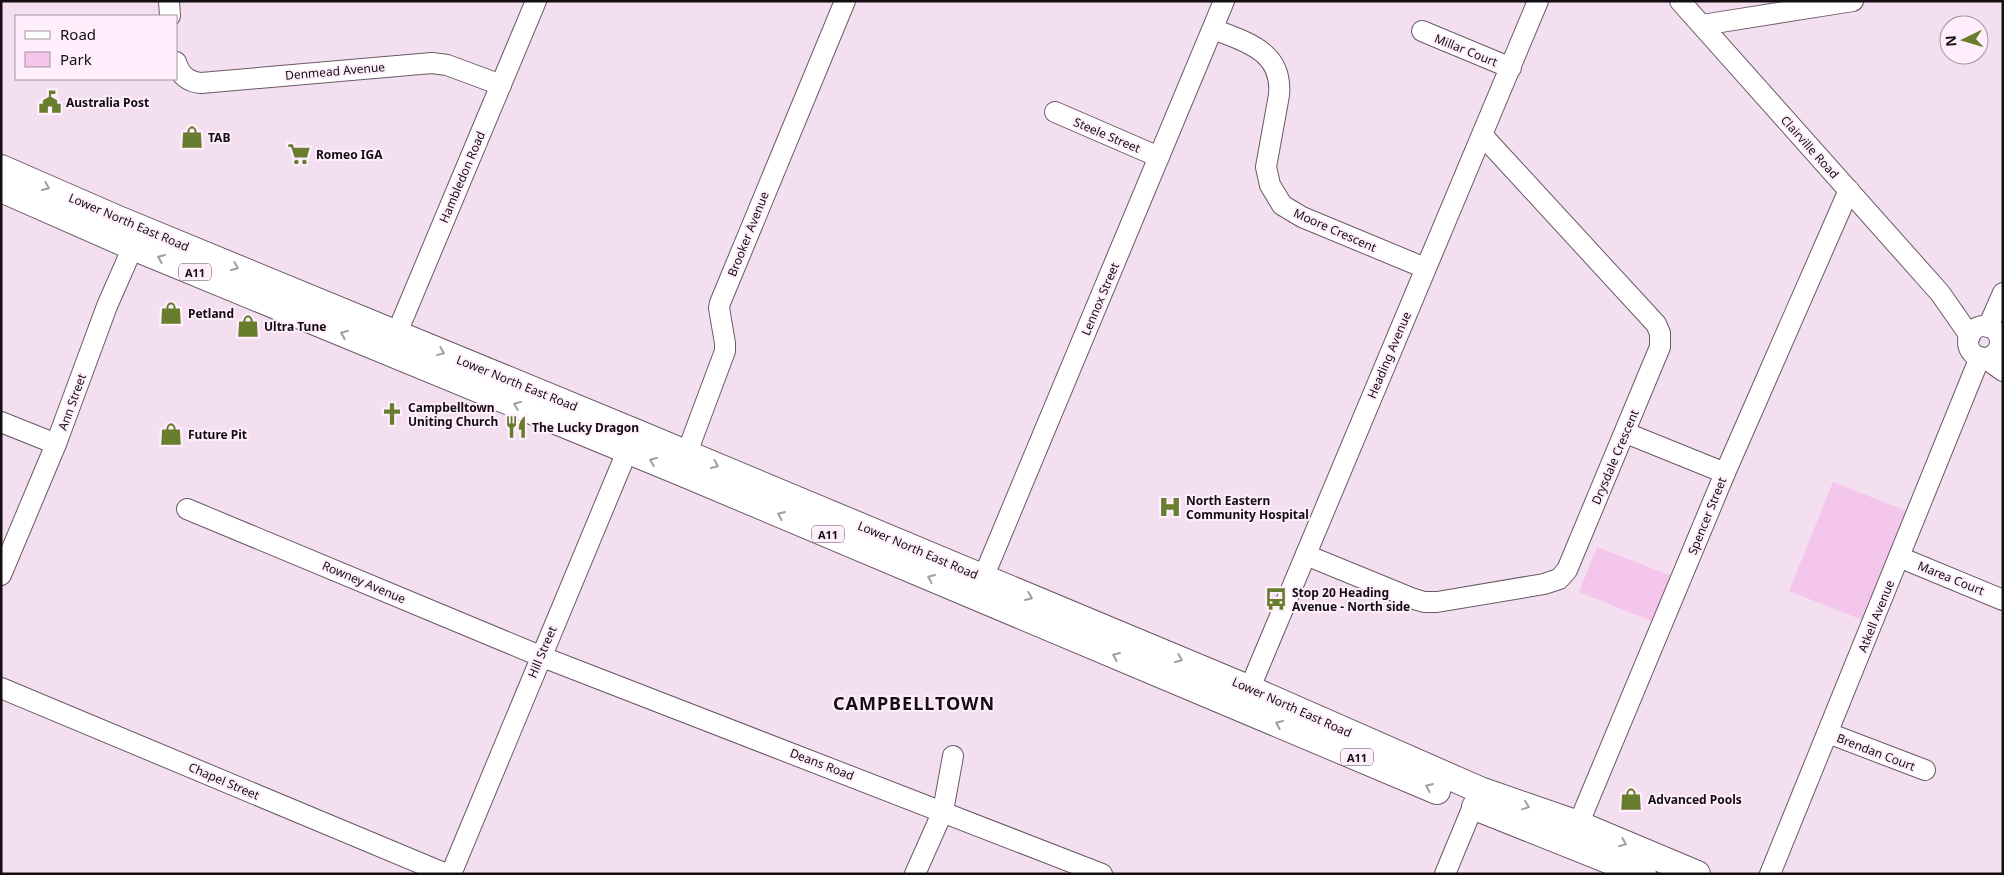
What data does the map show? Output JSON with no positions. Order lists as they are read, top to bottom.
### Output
{
  "streets": {
    "main road": ["Lower North East Road", "A11"],
    "street": [
      "Millar Court",
      "Denmead Avenue",
      "Steele Street",
      "Clairville Road",
      "Hambledon Road",
      "Moore Crescent",
      "Brooker Avenue",
      "Lennox Street",
      "Heading Avenue",
      "Ann Street",
      "Drysdale Crescent",
      "Spencer Street",
      "Marea Court",
      "Rowney Avenue",
      "Atkell Avenue",
      "Hill Street",
      "Brendan Court",
      "Deans Road",
      "Chapel Street"
    ]
  },
  "crossings": [
    ["Millar Court", "Heading Avenue"],
    ["Denmead Avenue", "Hambledon Road"],
    ["Steele Street", "Lennox Street"],
    ["Clairville Road", "Spencer Street"],
    ["Clairville Road", "Atkell Avenue"],
    ["Hambledon Road", "Lower North East Road"],
    ["Lower North East Road", "Brooker Avenue"],
    ["Lower North East Road", "Lennox Street"],
    ["Lower North East Road", "Heading Avenue"],
    ["Lower North East Road", "Ann Street"],
    ["Lower North East Road", "Spencer Street"],
    ["Lower North East Road", "Hill Street"],
    ["Moore Crescent", "Lennox Street"],
    ["Moore Crescent", "Heading Avenue"],
    ["Heading Avenue", "Drysdale Crescent"],
    ["Marea Court", "Atkell Avenue"],
    ["Rowney Avenue", "Hill Street"],
    ["Rowney Avenue", "Deans Road"],
    ["Atkell Avenue", "Brendan Court"],
    ["Hill Street", "Deans Road"]
  ],
  "districts": ["CAMPBELLTOWN"],
  "places": {
    "public building": ["Australia Post"],
    "shop": [
      "TAB",
      "Petland",
      "Ultra Tune",
      "Future Pit",
      "Advanced Pools"
    ],
    "supermarket": ["Romeo IGA"],
    "church": ["Campbelltown Uniting Church"],
    "restaurant": ["The Lucky Dragon"],
    "hospital": ["North Eastern Community Hospital"],
    "bus stop": ["Stop 20 Heading Avenue - North side"]
  },
  "legend": ["Road", "Park"],
  "north": "left"
}
